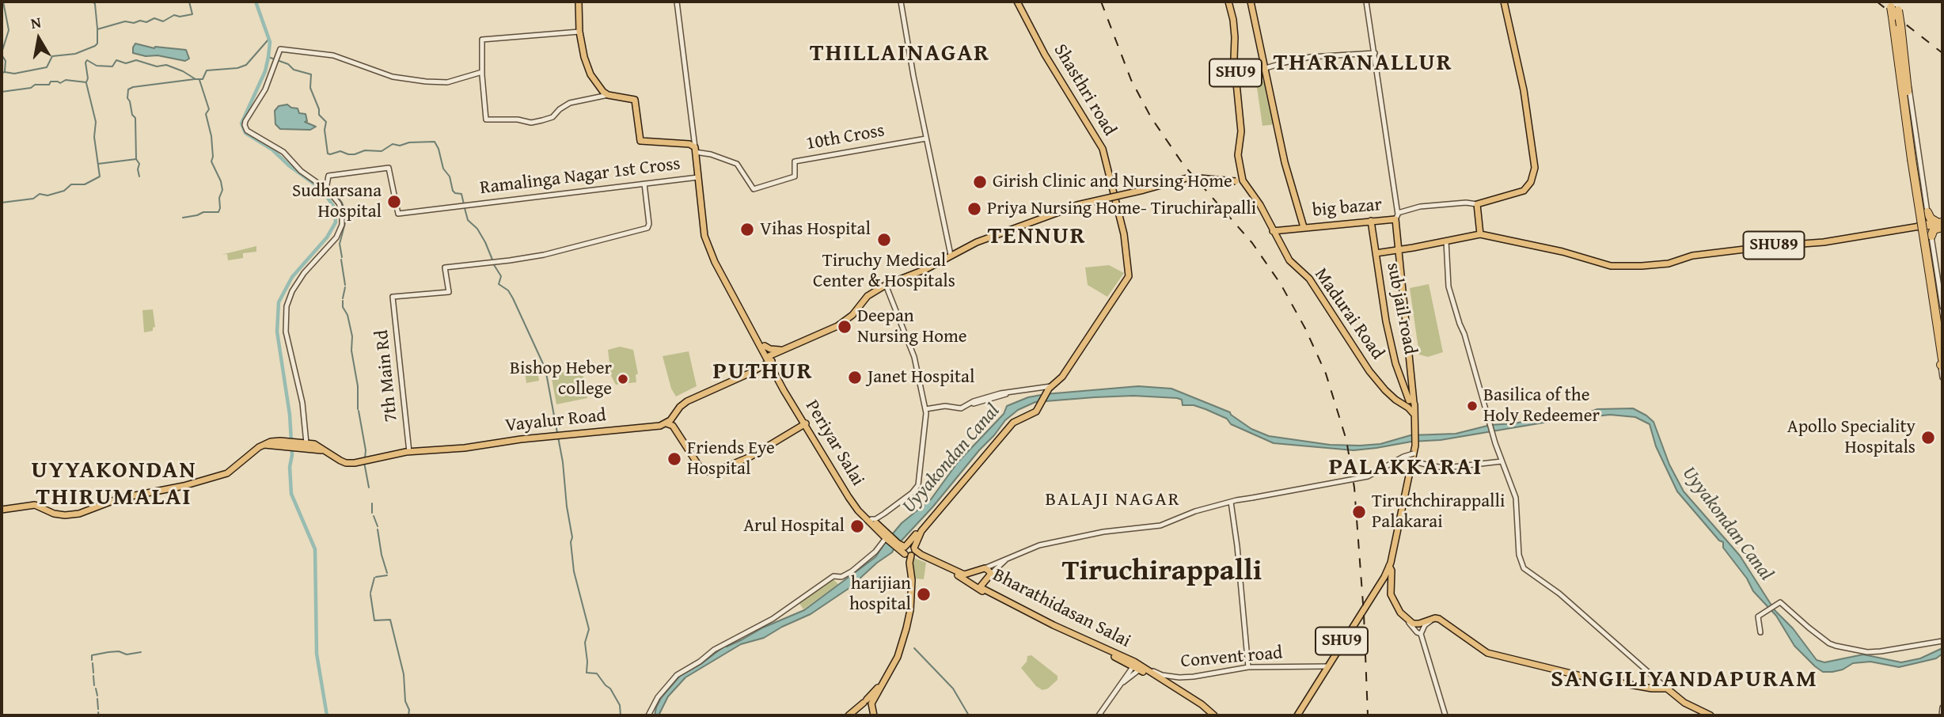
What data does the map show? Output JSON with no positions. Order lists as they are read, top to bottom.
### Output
{
  "streets": {
    "main road": [
      "SHU9",
      "Shasthri road",
      "big bazar",
      "SHU89",
      "sub jail road",
      "Madurai Road",
      "Vayalur Road",
      "Periyar Salai",
      "Bharathidasan Salai"
    ],
    "street": [
      "10th Cross",
      "Ramalinga Nagar 1st Cross",
      "7th Main Rd",
      "Convent road"
    ]
  },
  "crossings": [
    ["SHU9", "big bazar"],
    ["SHU9", "sub jail road"],
    ["SHU9", "Madurai Road"],
    ["SHU9", "Convent road"],
    ["Ramalinga Nagar 1st Cross", "7th Main Rd"],
    ["big bazar", "SHU89"],
    ["big bazar", "sub jail road"],
    ["big bazar", "Madurai Road"],
    ["sub jail road", "Madurai Road"],
    ["7th Main Rd", "Vayalur Road"],
    ["Bharathidasan Salai", "Convent road"]
  ],
  "districts": [
    "THILLAINAGAR",
    "THARANALLUR",
    "TENNUR",
    "PUTHUR",
    "PALAKKARAI",
    "UYYAKONDAN THIRUMALAI",
    "BALAJI NAGAR",
    "Tiruchirappalli",
    "SANGILIYANDAPURAM"
  ],
  "water": ["Uyyakondan Canal"],
  "places": [
    "Girish Clinic and Nursing Home",
    "Sudharsana Hospital",
    "Priya Nursing Home- Tiruchirapalli",
    "Vihas Hospital",
    "Tiruchy Medical Center & Hospitals",
    "Deepan Nursing Home",
    "Janet Hospital",
    "Bishop Heber college",
    "Basilica of the Holy Redeemer",
    "Apollo Speciality Hospitals",
    "Friends Eye Hospital",
    "Tiruchchirappalli Palakarai",
    "Arul Hospital",
    "harijian hospital"
  ],
  "north": "top"
}
